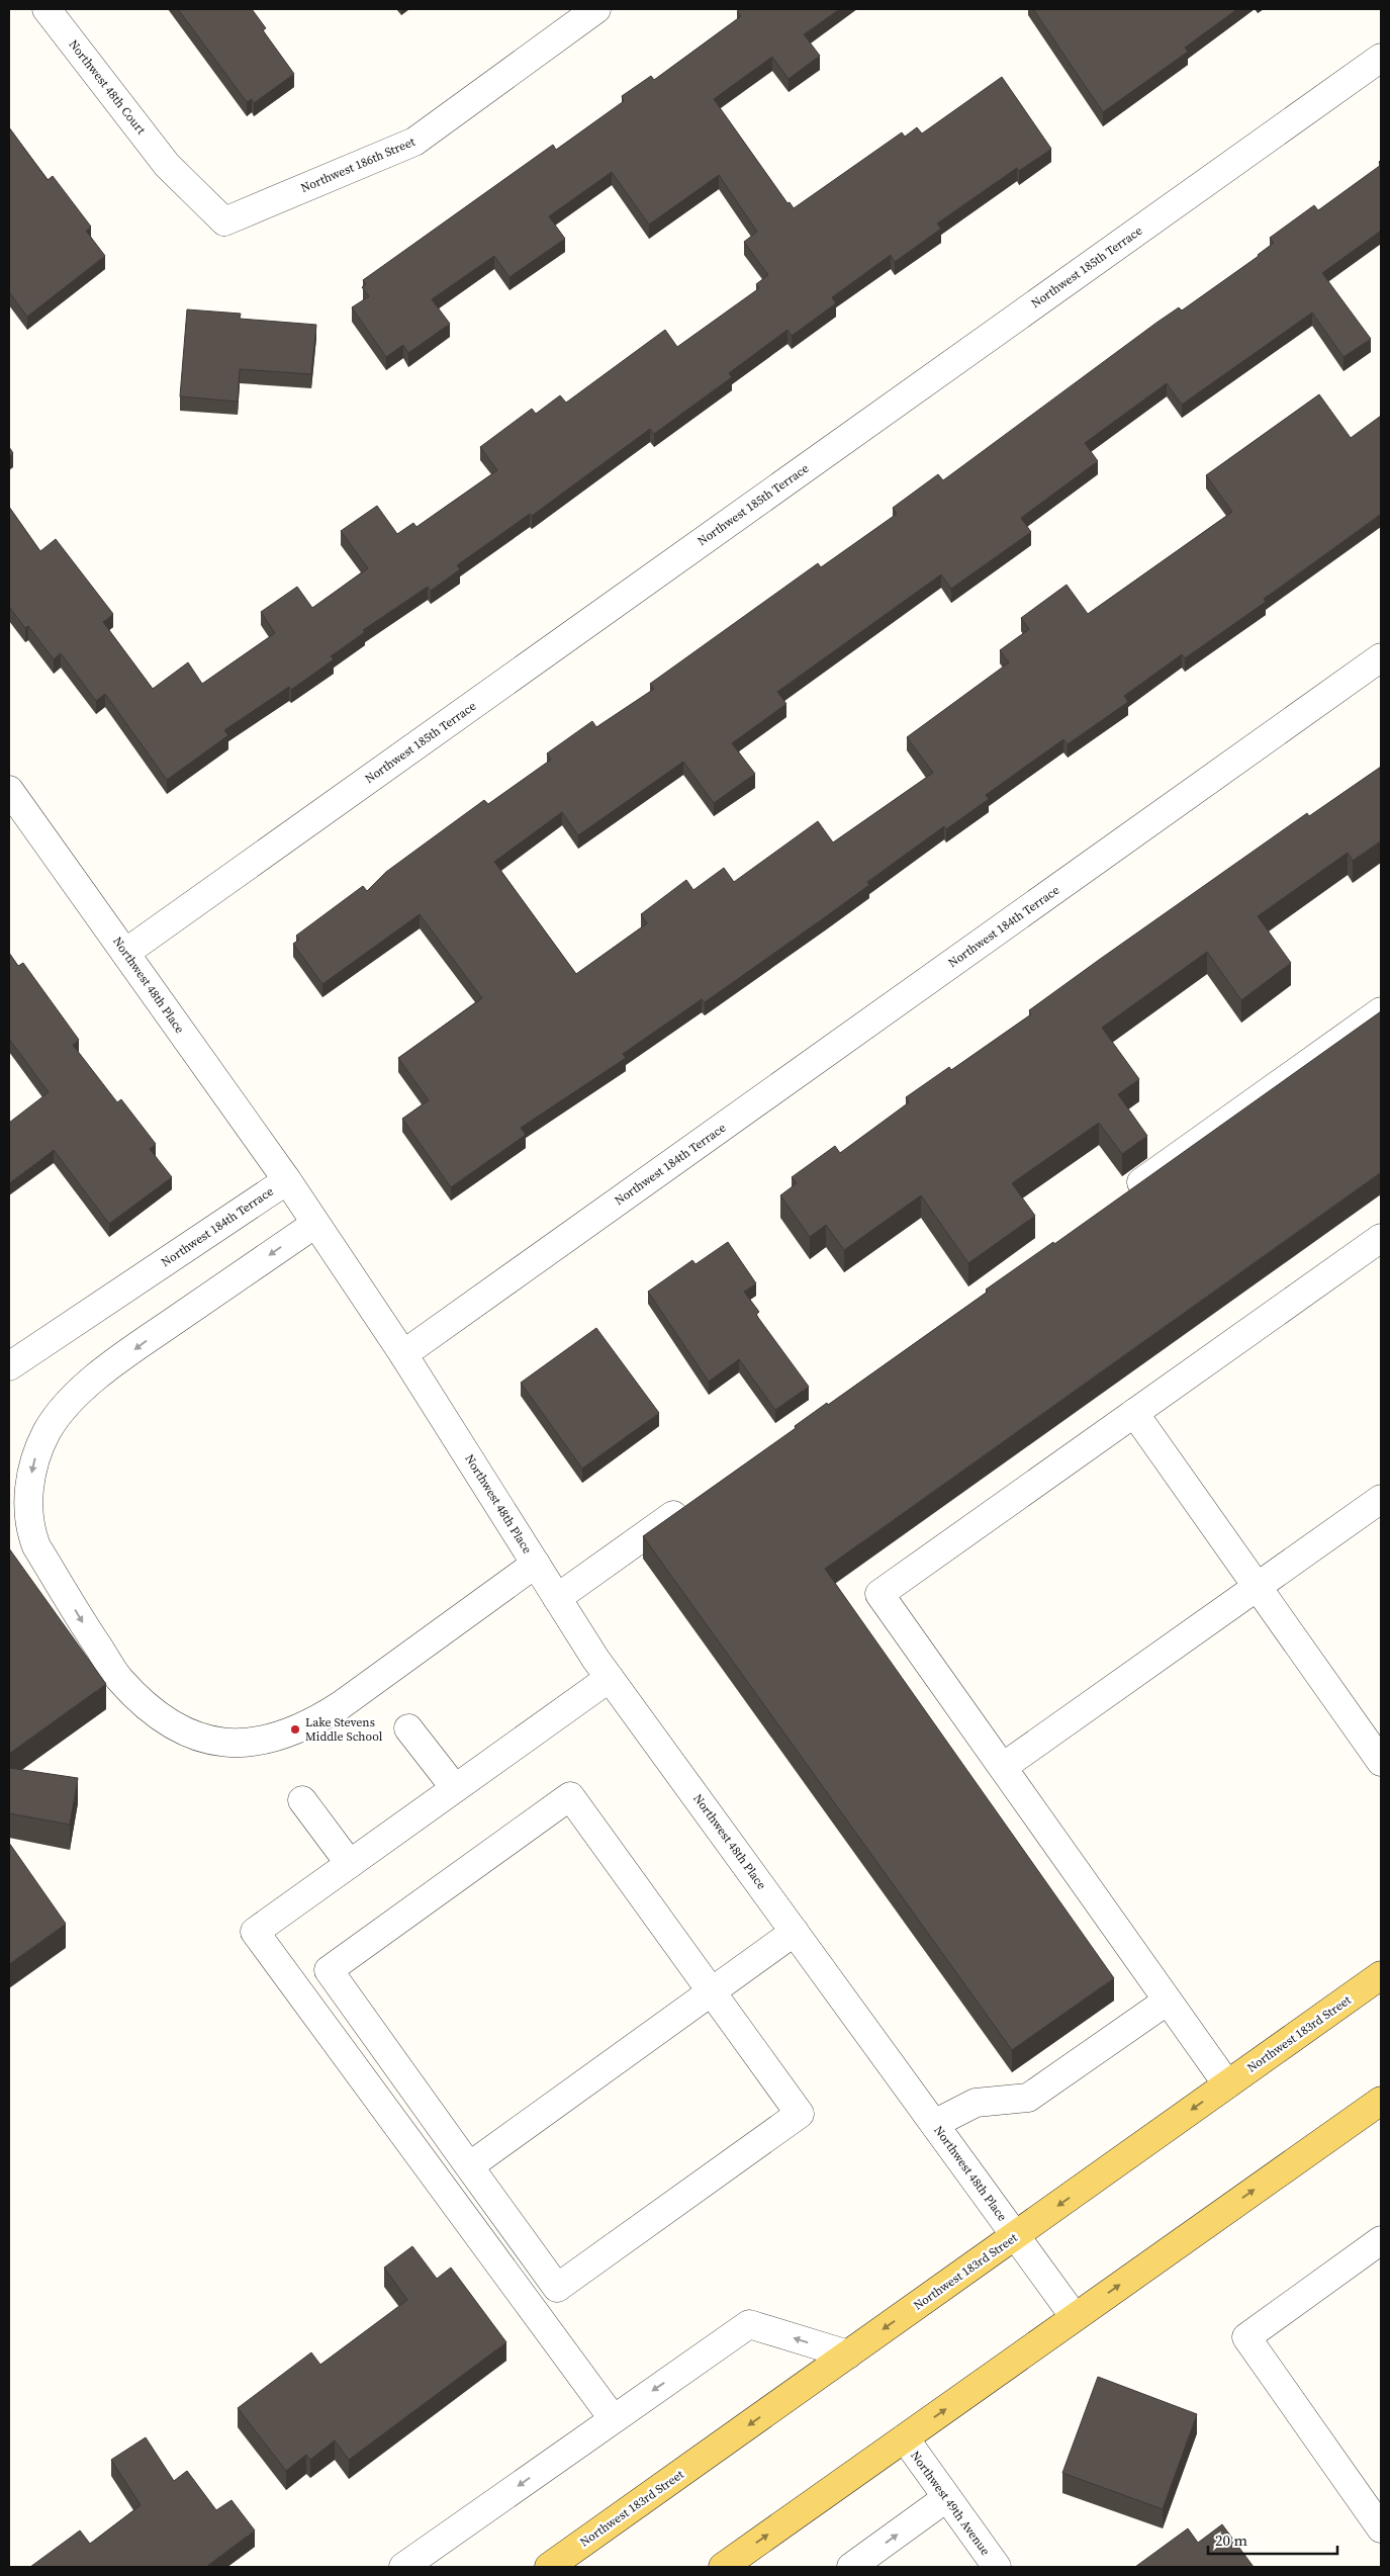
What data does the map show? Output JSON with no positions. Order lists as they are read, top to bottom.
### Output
{
  "streets": {
    "main road": ["Northwest 183rd Street"],
    "street": [
      "Northwest 48th Court",
      "Northwest 186th Street",
      "Northwest 185th Terrace",
      "Northwest 184th Terrace",
      "Northwest 48th Place",
      "Northwest 49th Avenue"
    ]
  },
  "crossings": [
    ["Northwest 48th Court", "Northwest 186th Street"],
    ["Northwest 185th Terrace", "Northwest 48th Place"],
    ["Northwest 184th Terrace", "Northwest 48th Place"],
    ["Northwest 48th Place", "Northwest 183rd Street"]
  ],
  "places": ["Lake Stevens Middle School"],
  "scale_bar": "20 m"
}
